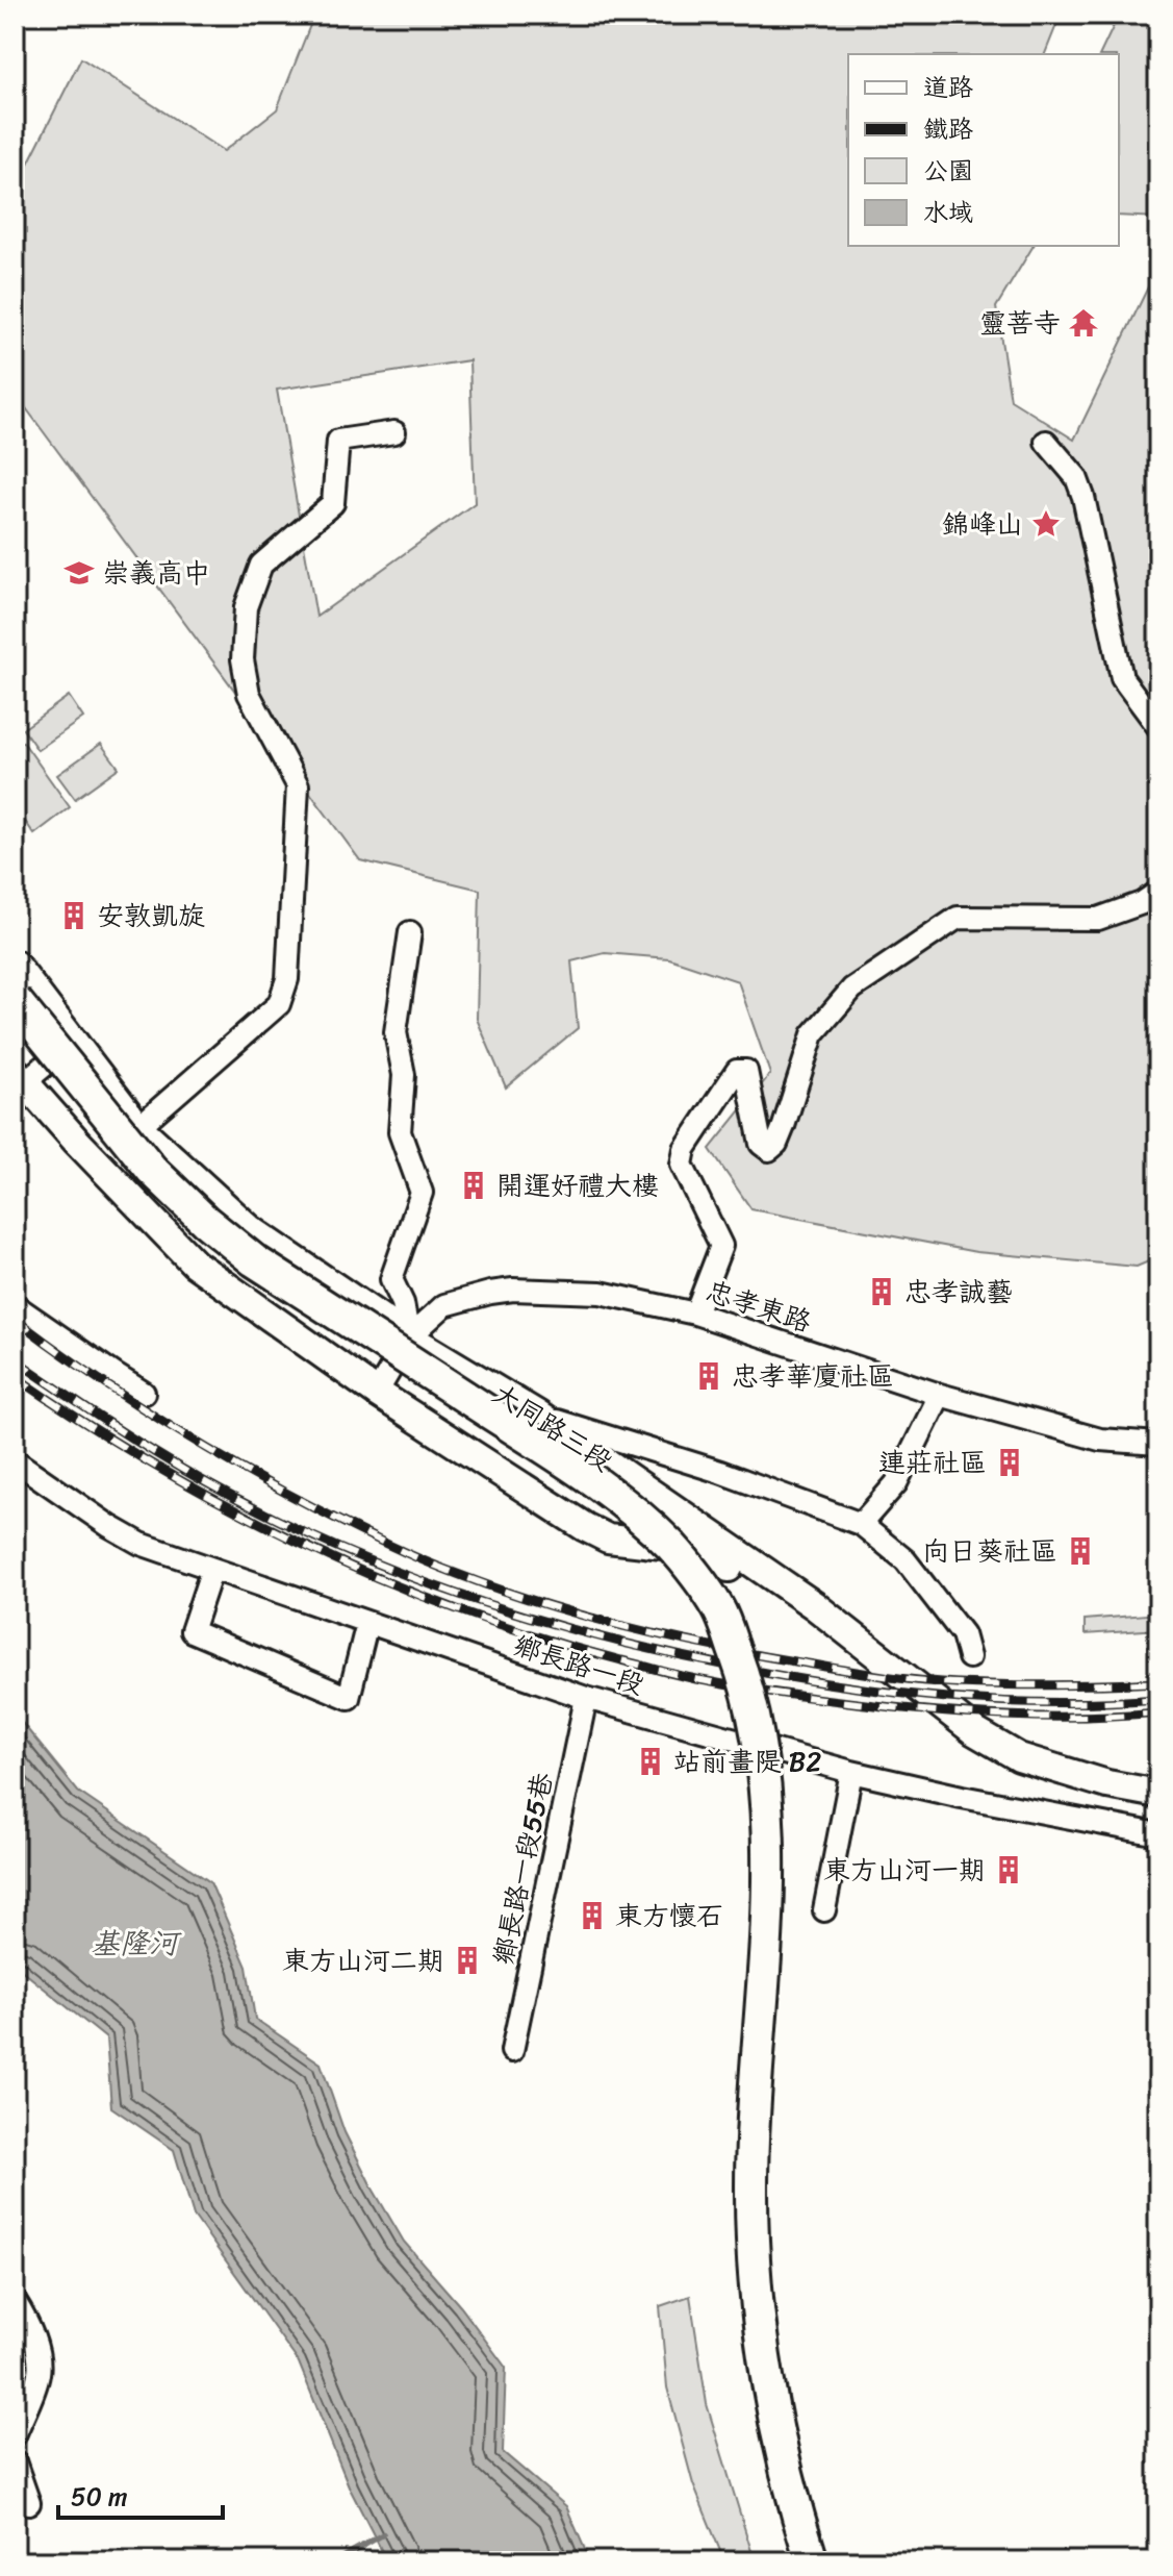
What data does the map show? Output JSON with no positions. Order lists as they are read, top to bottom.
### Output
{
  "streets": {
    "main road": ["大同路三段"],
    "street": ["忠孝東路", "鄉長路一段", "鄉長路一段55巷"]
  },
  "crossings": [
    ["忠孝東路", "大同路三段"],
    ["鄉長路一段", "鄉長路一段55巷"]
  ],
  "water": ["基隆河"],
  "places": {
    "temple": ["靈菩寺"],
    "place": ["錦峰山"],
    "school or university": ["崇義高中"],
    "building": [
      "安敦凱旋",
      "開運好禮大樓",
      "忠孝誠藝",
      "忠孝華廈社區",
      "連莊社區",
      "向日葵社區",
      "站前畫隄 B2",
      "東方山河一期",
      "東方懷石",
      "東方山河二期"
    ]
  },
  "legend": [
    "道路",
    "鐵路",
    "公園",
    "水域"
  ],
  "scale_bar": "50 m"
}
